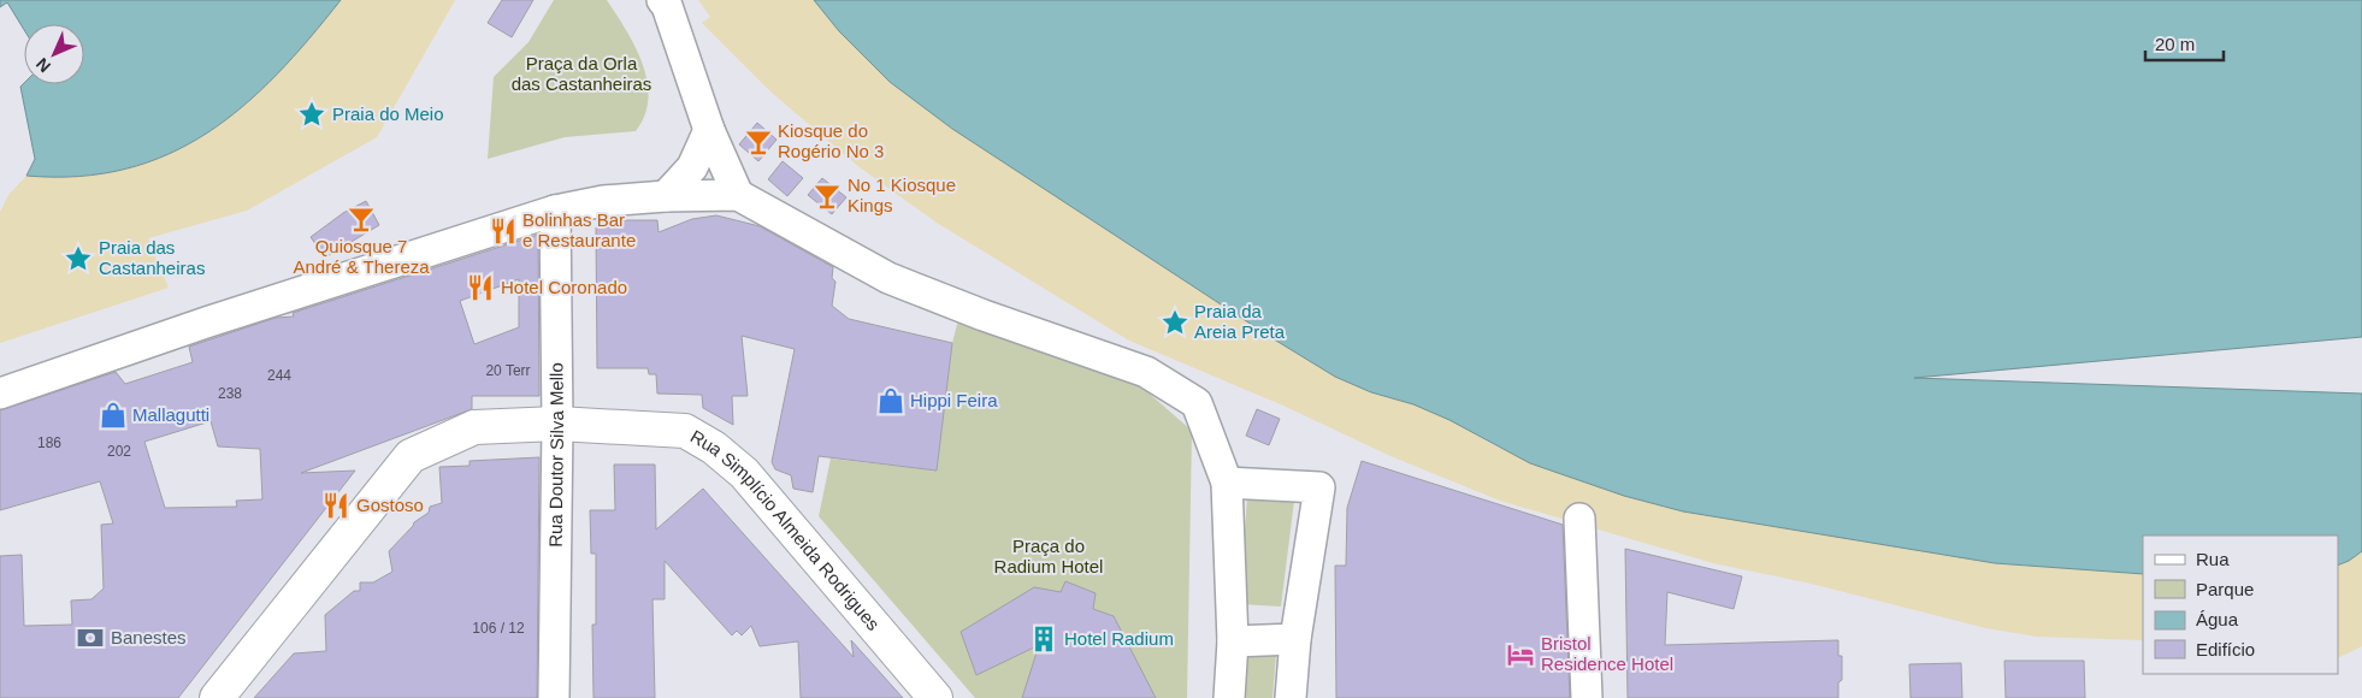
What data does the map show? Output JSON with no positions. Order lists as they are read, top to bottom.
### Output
{
  "streets": {
    "street": ["Rua Doutor Silva Mello", "Rua Simplício Almeida Rodrigues"]
  },
  "crossings": [
    ["Rua Doutor Silva Mello", "Rua Simplício Almeida Rodrigues"]
  ],
  "parks": ["Praça da Orla das Castanheiras", "Praça do Radium Hotel"],
  "places": {
    "place": ["Praia do Meio", "Praia das Castanheiras", "Praia da Areia Preta"],
    "bar": ["Kiosque do Rogério No 3", "No 1 Kiosque Kings", "Quiosque 7 André & Thereza"],
    "restaurant": ["Bolinhas Bar e Restaurante", "Hotel Coronado", "Gostoso"],
    "shop": ["Hippi Feira", "Mallagutti"],
    "bank": ["Banestes"],
    "building": ["Hotel Radium"],
    "hotel": ["Bristol Residence Hotel"]
  },
  "house_numbers": [
    "20 Terr",
    "244",
    "238",
    "186",
    "202",
    "106 / 12"
  ],
  "legend": [
    "Rua",
    "Parque",
    "Água",
    "Edifício"
  ],
  "scale_bar": "20 m",
  "north": "bottom left"
}
